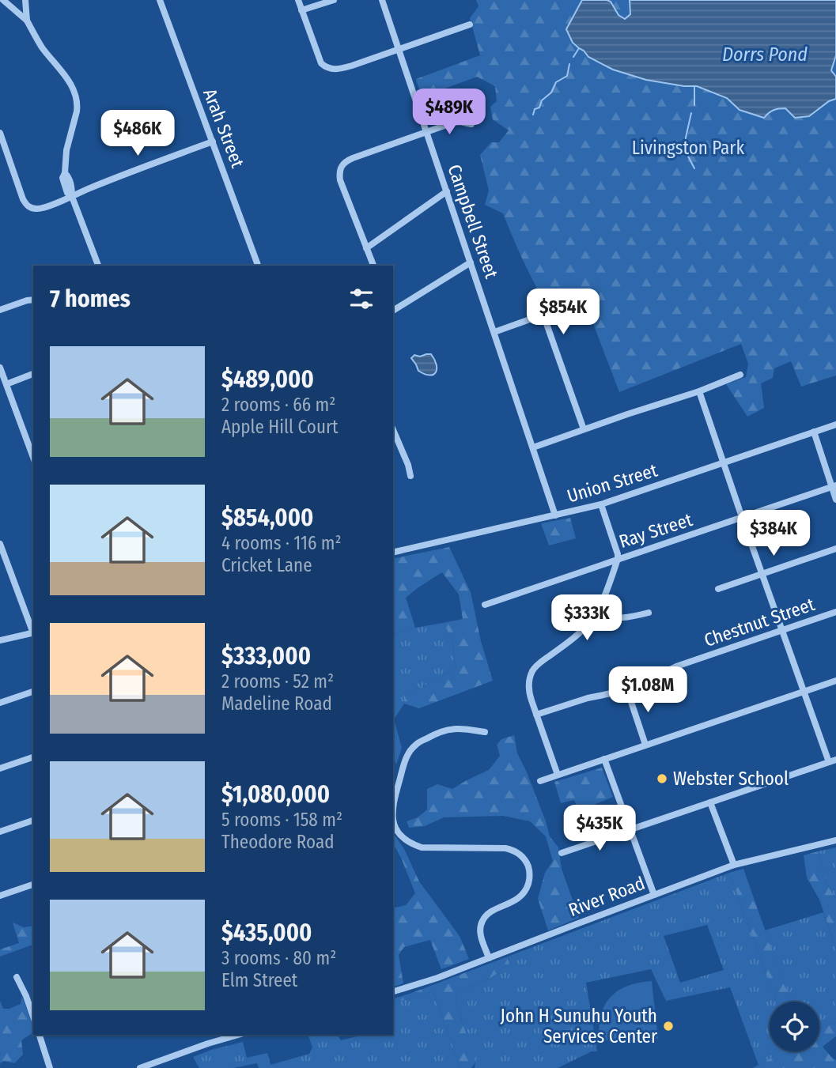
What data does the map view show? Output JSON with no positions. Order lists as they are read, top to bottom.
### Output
{
  "streets": {
    "street": [
      "Arah Street",
      "Campbell Street",
      "Union Street",
      "Ray Street",
      "Chestnut Street",
      "River Road"
    ]
  },
  "crossings": [
    ["Campbell Street", "Union Street"]
  ],
  "water": ["Dorrs Pond"],
  "parks": ["Livingston Park"],
  "places": ["Webster School", "John H Sunuhu Youth Services Center"],
  "page": {
    "price": [
      "$489K",
      "$486K",
      "$854K",
      "$384K",
      "$333K",
      "$1.08M",
      "$435K"
    ],
    "heading": "7 homes",
    "list": [
      {
        "name": "$489,000",
        "note": "2 rooms · 66 m² · Apple Hill Court"
      },
      {
        "name": "$854,000",
        "note": "4 rooms · 116 m² · Cricket Lane"
      },
      {
        "name": "$333,000",
        "note": "2 rooms · 52 m² · Madeline Road"
      },
      {
        "name": "$1,080,000",
        "note": "5 rooms · 158 m² · Theodore Road"
      },
      {
        "name": "$435,000",
        "note": "3 rooms · 80 m² · Elm Street"
      }
    ]
  }
}
